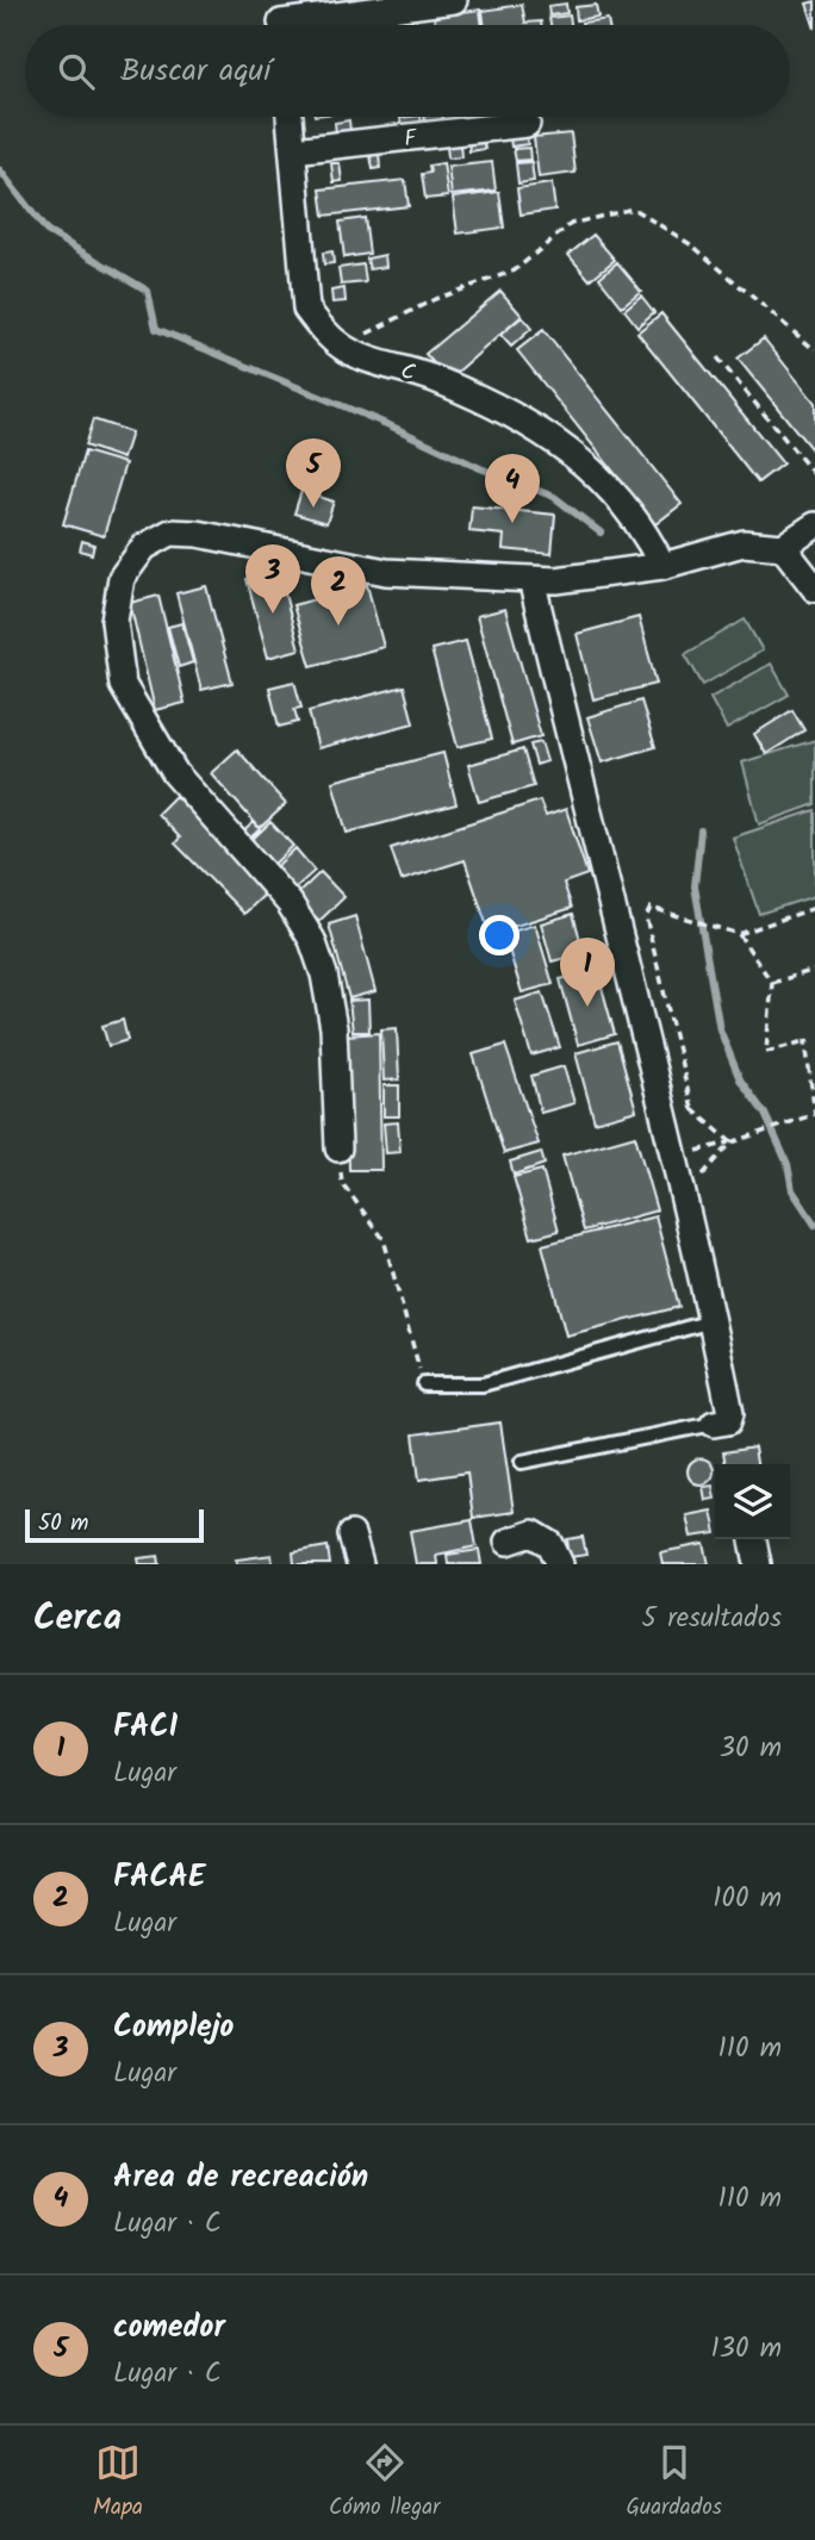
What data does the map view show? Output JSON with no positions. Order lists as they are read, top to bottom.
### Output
{
  "streets": {
    "street": ["F", "C"]
  },
  "crossings": [
    ["F", "C"]
  ],
  "scale_bar": "50 m",
  "page": {
    "search": "Buscar aquí",
    "pins": [
      "5",
      "4",
      "3",
      "2",
      "1"
    ],
    "scale": "50 m",
    "heading": ["Cerca", "5 resultados"],
    "list": [
      {
        "mark": "1",
        "name": "FACI",
        "note": "Lugar",
        "value": "30 m"
      },
      {
        "mark": "2",
        "name": "FACAE",
        "note": "Lugar",
        "value": "100 m"
      },
      {
        "mark": "3",
        "name": "Complejo",
        "note": "Lugar",
        "value": "110 m"
      },
      {
        "mark": "4",
        "name": "Area de recreación",
        "note": "Lugar · C",
        "value": "110 m"
      },
      {
        "mark": "5",
        "name": "comedor",
        "note": "Lugar · C",
        "value": "130 m"
      }
    ],
    "nav": ["Mapa", "Cómo llegar", "Guardados"]
  }
}
